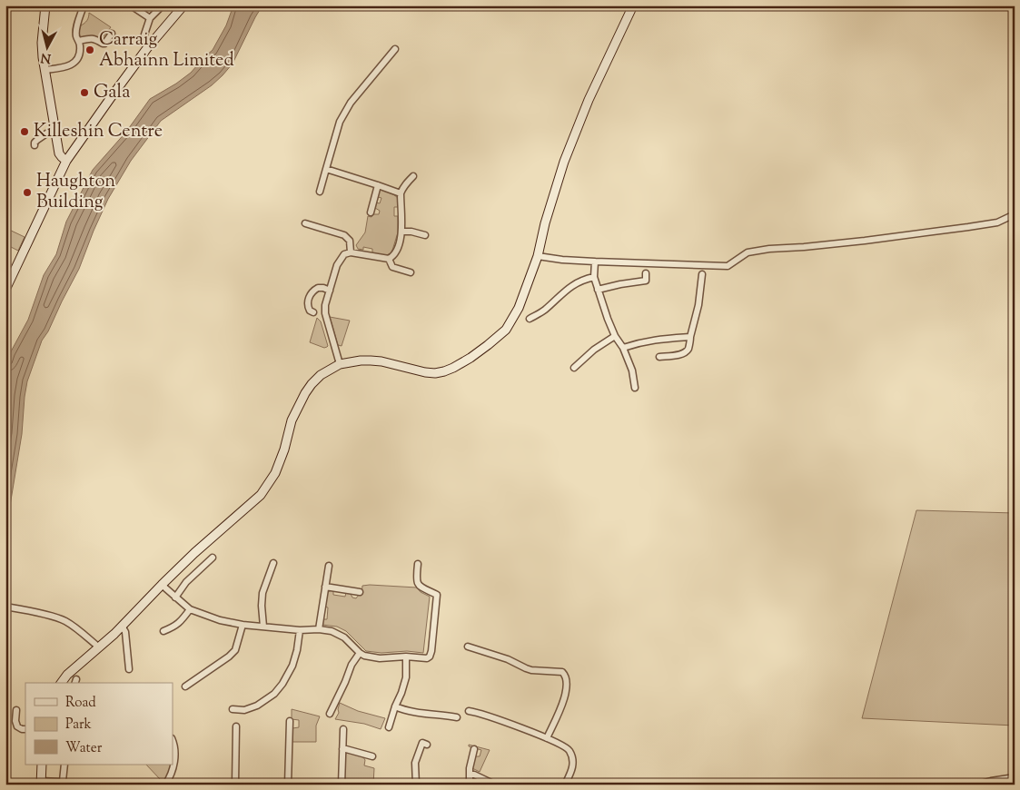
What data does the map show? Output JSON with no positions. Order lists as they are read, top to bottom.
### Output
{
  "places": [
    "Carraig Abhainn Limited",
    "Gala",
    "Killeshin Centre",
    "Haughton Building"
  ],
  "legend": ["Road", "Park", "Water"],
  "north": "bottom"
}
